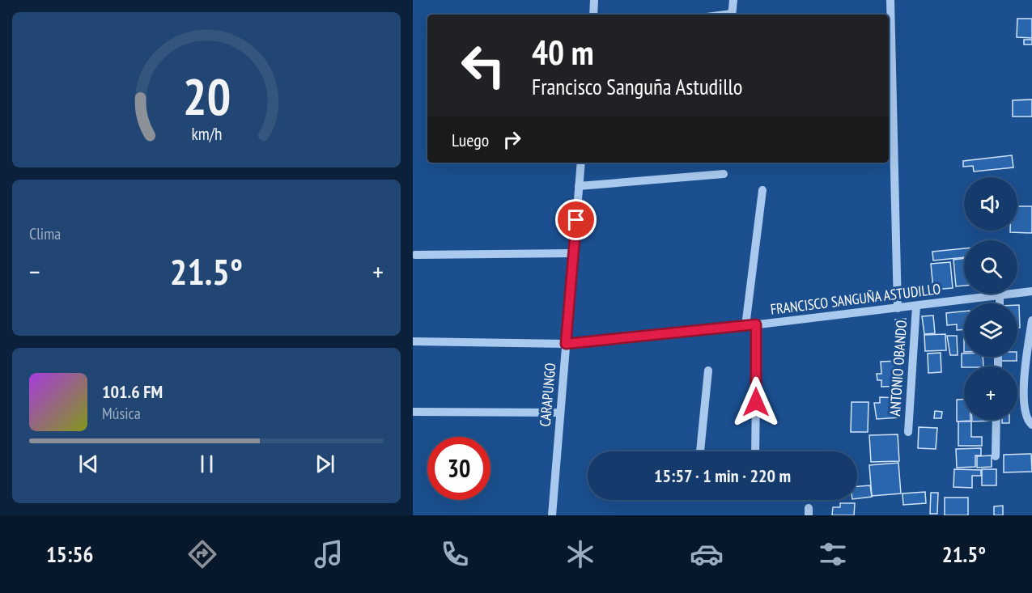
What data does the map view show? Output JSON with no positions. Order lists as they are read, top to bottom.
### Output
{
  "streets": {
    "street": ["FRANCISCO SANGUÑA ASTUDILLO", "ANTONIO OBANDO", "CARAPUNGO"]
  },
  "crossings": [
    ["FRANCISCO SANGUÑA ASTUDILLO", "ANTONIO OBANDO"],
    ["FRANCISCO SANGUÑA ASTUDILLO", "CARAPUNGO"]
  ],
  "page": {
    "turn": ["40 m", "Francisco Sanguña Astudillo"],
    "then": "Luego",
    "map_buttons": "+",
    "tile": "Clima",
    "heat": ["−", "21.5°", "+"],
    "song": ["101.6 FM", "Música"],
    "limit": "30",
    "trip": "15:57 · 1 min · 220 m",
    "tabs": ["15:56", "21.5°"],
    "gauge": ["20", "km/h"]
  }
}
